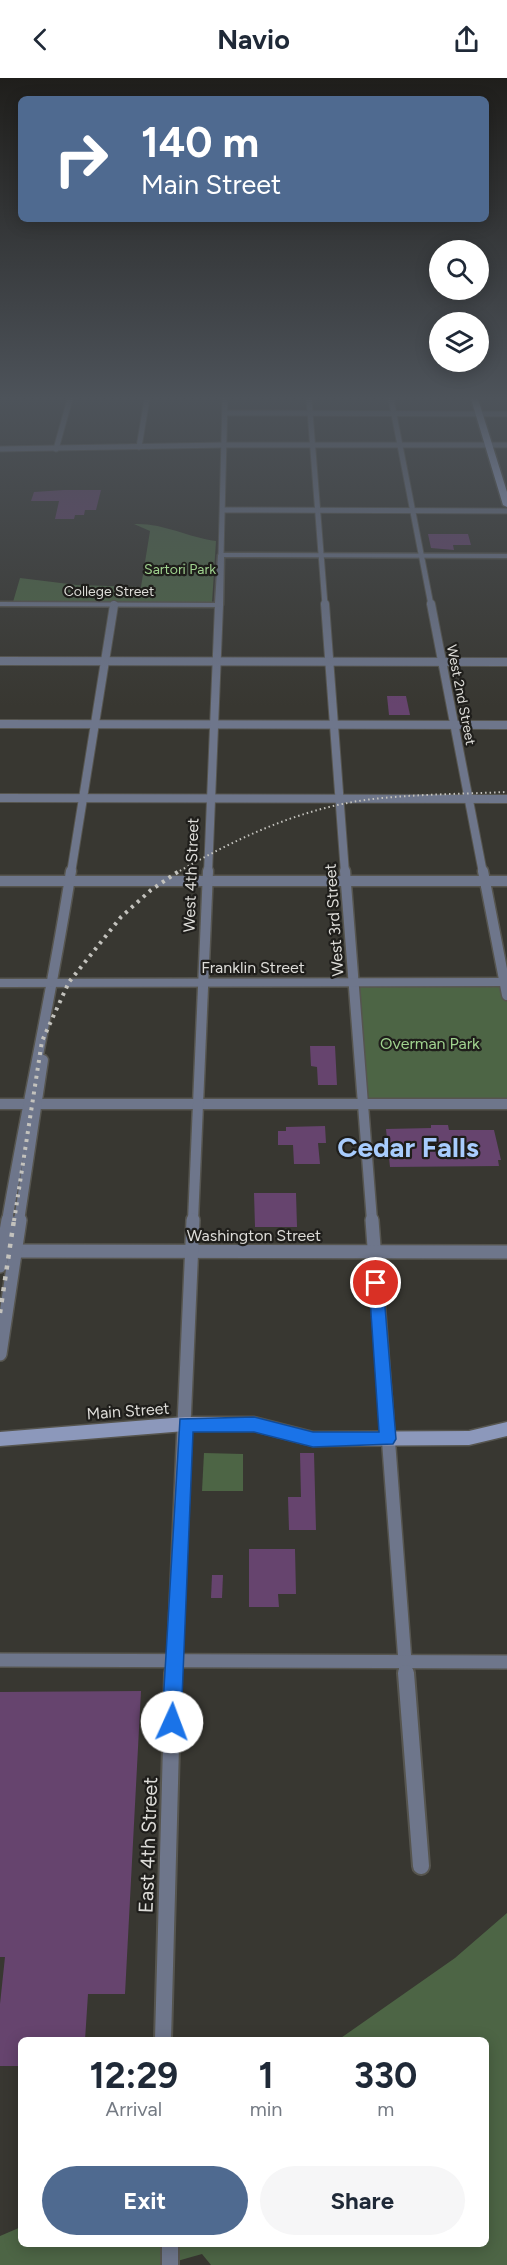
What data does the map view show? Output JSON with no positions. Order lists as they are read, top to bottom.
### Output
{
  "streets": {
    "main road": ["Main Street"],
    "street": [
      "College Street",
      "West 2nd Street",
      "West 4th Street",
      "West 3rd Street",
      "Franklin Street",
      "Washington Street",
      "East 4th Street"
    ]
  },
  "crossings": [
    ["College Street", "West 4th Street"],
    ["West 2nd Street", "Franklin Street"],
    ["West 4th Street", "Franklin Street"],
    ["West 4th Street", "Washington Street"],
    ["West 4th Street", "Main Street"],
    ["West 4th Street", "East 4th Street"],
    ["West 3rd Street", "Franklin Street"],
    ["West 3rd Street", "Washington Street"],
    ["West 3rd Street", "Main Street"],
    ["Main Street", "East 4th Street"]
  ],
  "districts": ["Cedar Falls"],
  "parks": ["Sartori Park", "Overman Park"],
  "page": {
    "header": "Navio",
    "turn": ["140 m", "Main Street"],
    "eta": [
      "12:29",
      "Arrival",
      "1",
      "min",
      "330",
      "m"
    ],
    "buttons": ["Exit", "Share"]
  }
}
